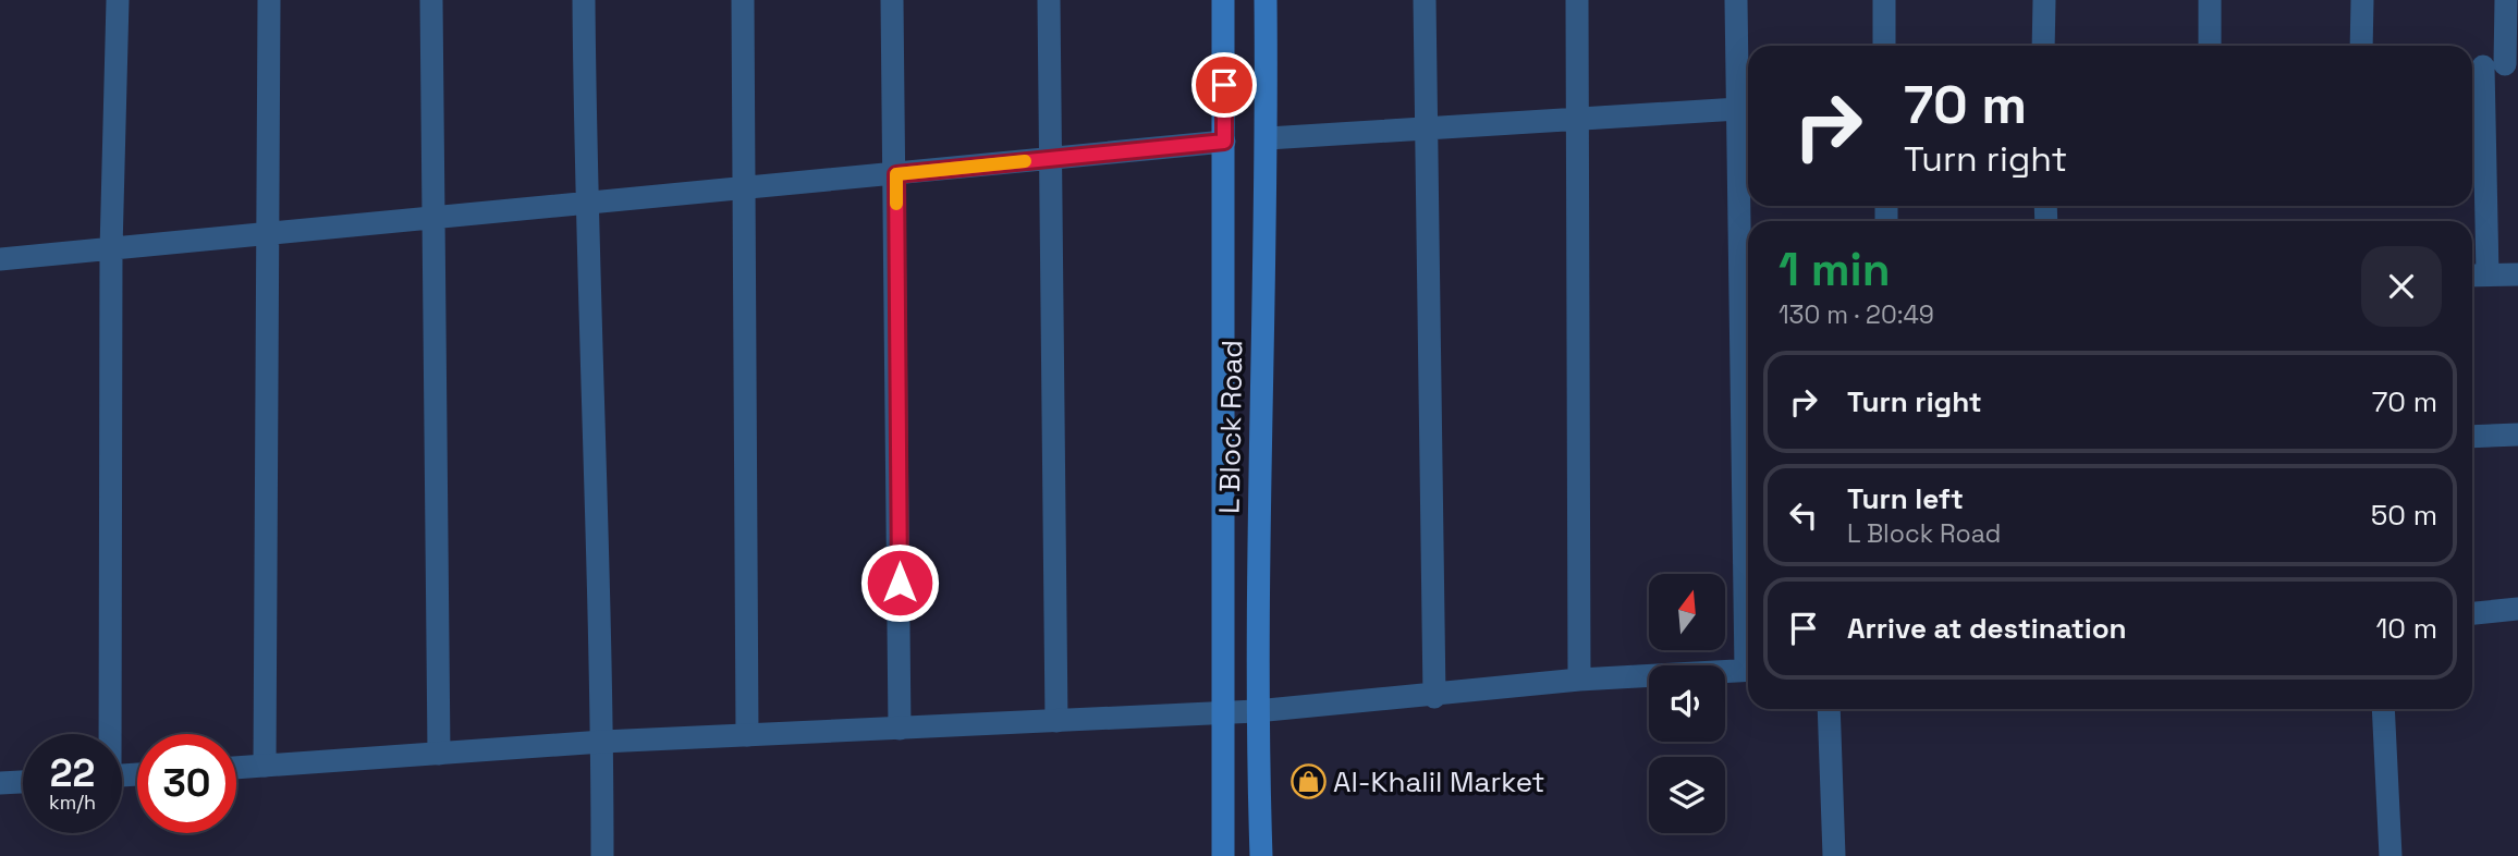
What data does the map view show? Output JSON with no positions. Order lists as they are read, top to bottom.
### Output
{
  "streets": {
    "main road": ["L Block Road"]
  },
  "places": {
    "shop": ["Al-Khalil Market"]
  },
  "north": "top",
  "page": {
    "turn": ["70 m", "Turn right"],
    "heading": ["1 min", "130 m · 20:49"],
    "list": [
      {
        "name": "Turn right",
        "value": "70 m"
      },
      {
        "name": "Turn left",
        "note": "L Block Road",
        "value": "50 m"
      },
      {
        "name": "Arrive at destination",
        "value": "10 m"
      }
    ],
    "speed": "22 km/h",
    "limit": "30"
  }
}
